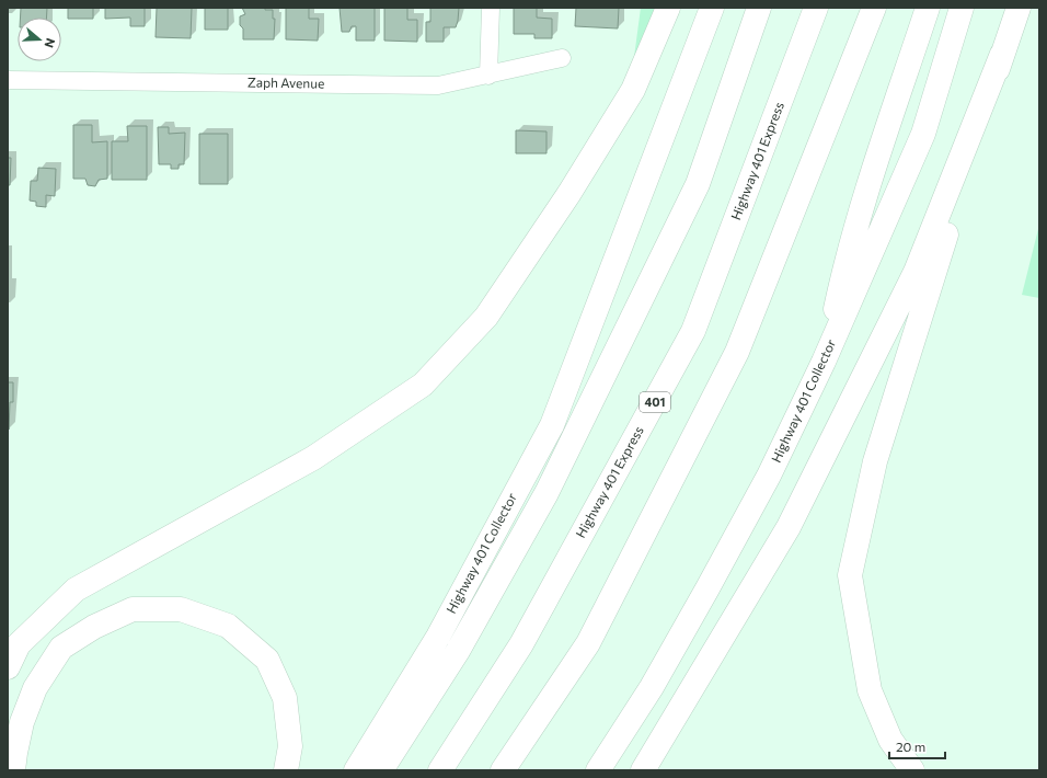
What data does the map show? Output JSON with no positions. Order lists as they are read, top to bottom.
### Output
{
  "streets": {
    "highway": ["Highway 401 Express", "Highway 401 Collector", "401"],
    "street": ["Zaph Avenue"]
  },
  "scale_bar": "20 m",
  "north": "right"
}
